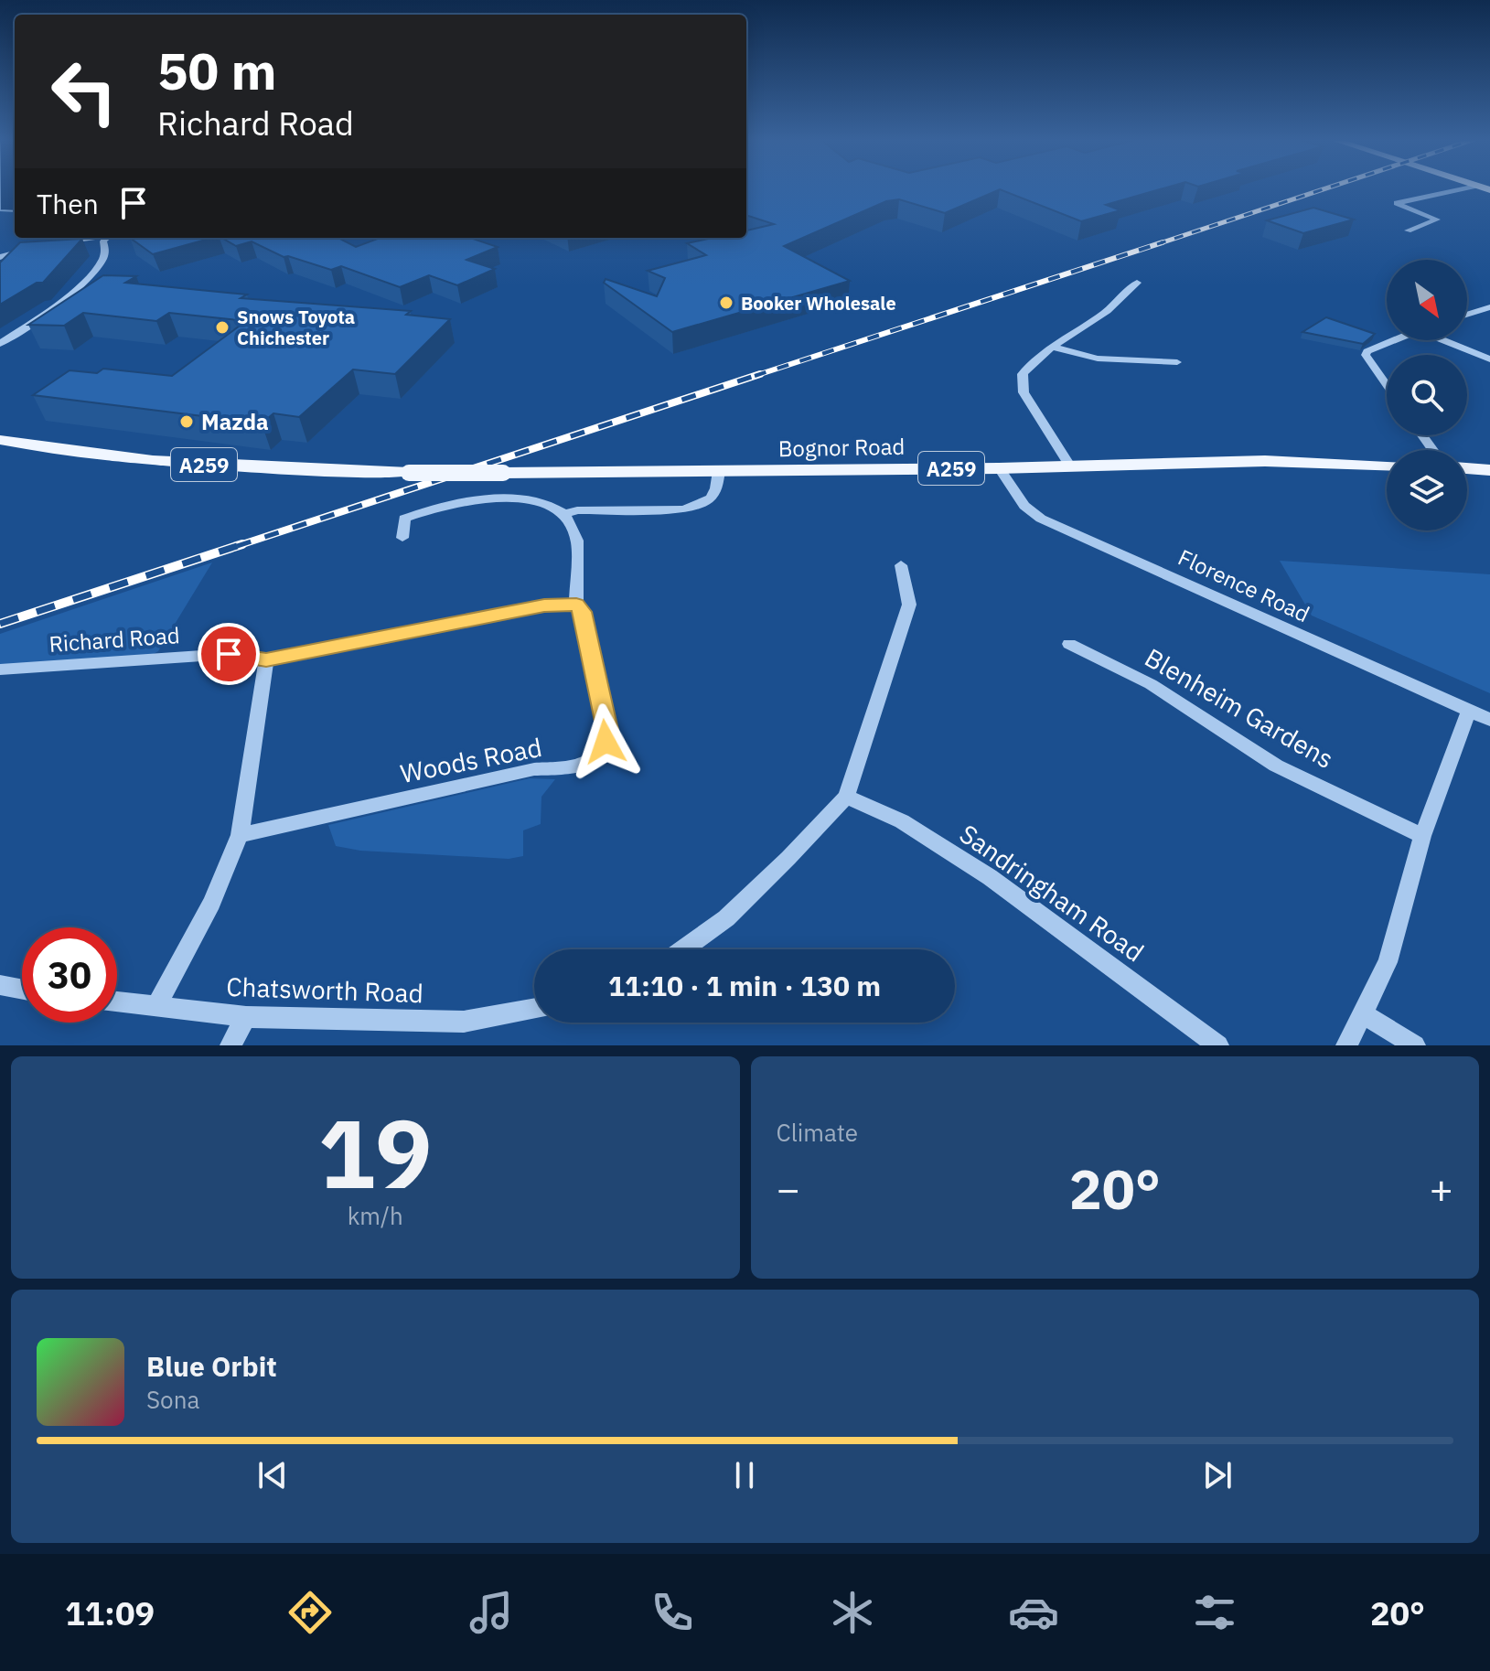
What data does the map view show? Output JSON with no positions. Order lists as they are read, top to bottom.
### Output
{
  "streets": {
    "main road": ["Bognor Road", "A259"],
    "street": [
      "Florence Road",
      "Richard Road",
      "Blenheim Gardens",
      "Woods Road",
      "Sandringham Road",
      "Chatsworth Road"
    ]
  },
  "crossings": [
    ["Bognor Road", "Florence Road"],
    ["Richard Road", "Woods Road"]
  ],
  "places": ["Booker Wholesale", "Snows Toyota Chichester", "Mazda"],
  "north": "bottom right",
  "page": {
    "turn": ["50 m", "Richard Road"],
    "then": "Then",
    "limit": "30",
    "trip": "11:10 · 1 min · 130 m",
    "tile": [
      ["19", "km/h"],
      "Climate"
    ],
    "heat": ["−", "20°", "+"],
    "song": ["Blue Orbit", "Sona"],
    "tabs": ["11:09", "20°"]
  }
}
